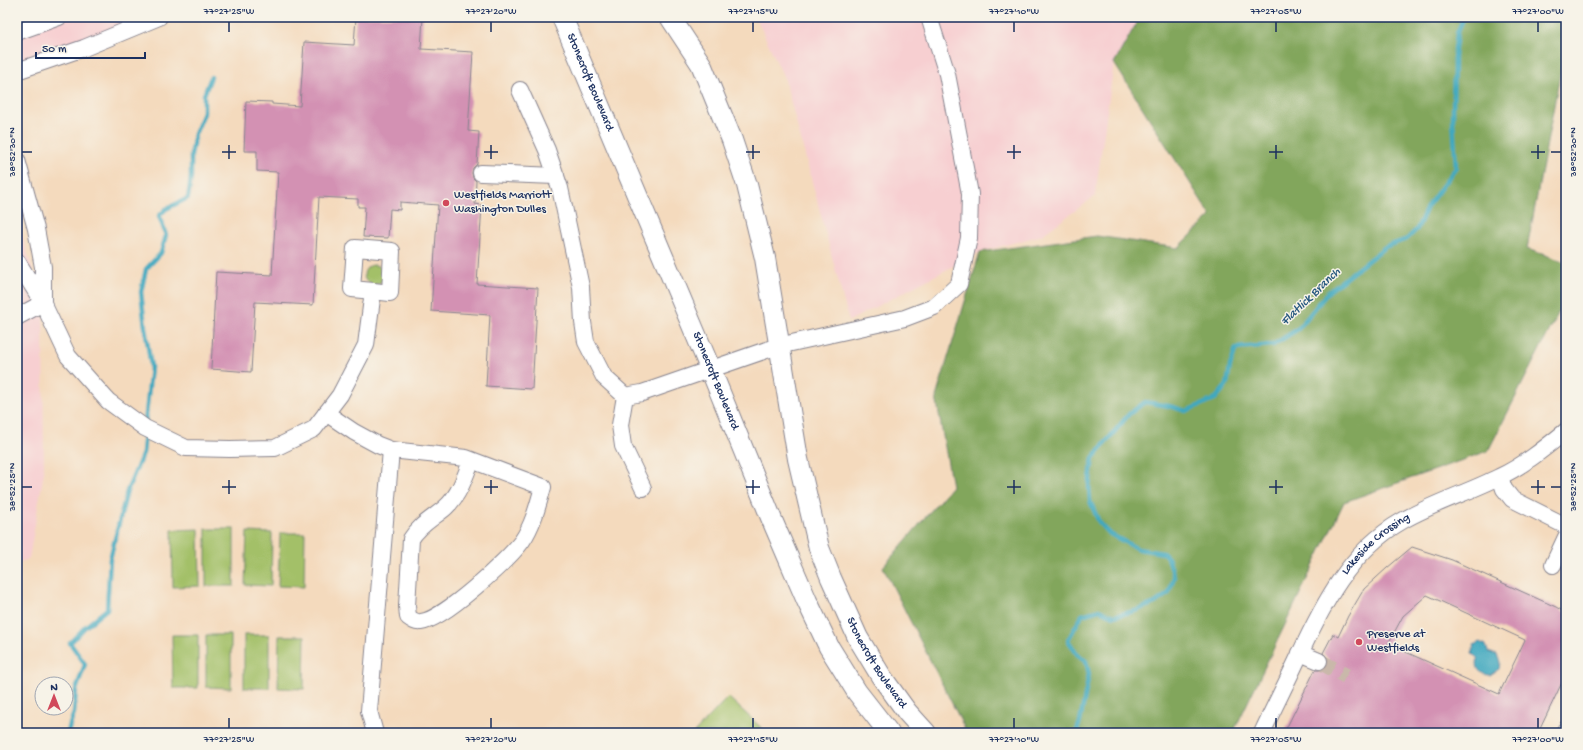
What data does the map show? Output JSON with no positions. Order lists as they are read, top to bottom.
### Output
{
  "streets": {
    "main road": ["Stonecroft Boulevard"],
    "street": ["Lakeside Crossing"]
  },
  "water": ["Flatlick Branch"],
  "places": ["Westfields Marriott Washington Dulles", "Preserve at Westfields"],
  "scale_bar": "50 m",
  "north": "top",
  "coordinates": [
    "77°27'25\"W",
    "77°27'20\"W",
    "77°27'15\"W",
    "77°27'10\"W",
    "77°27'05\"W",
    "77°27'00\"W",
    "38°52'30\"N",
    "38°52'25\"N"
  ]
}
